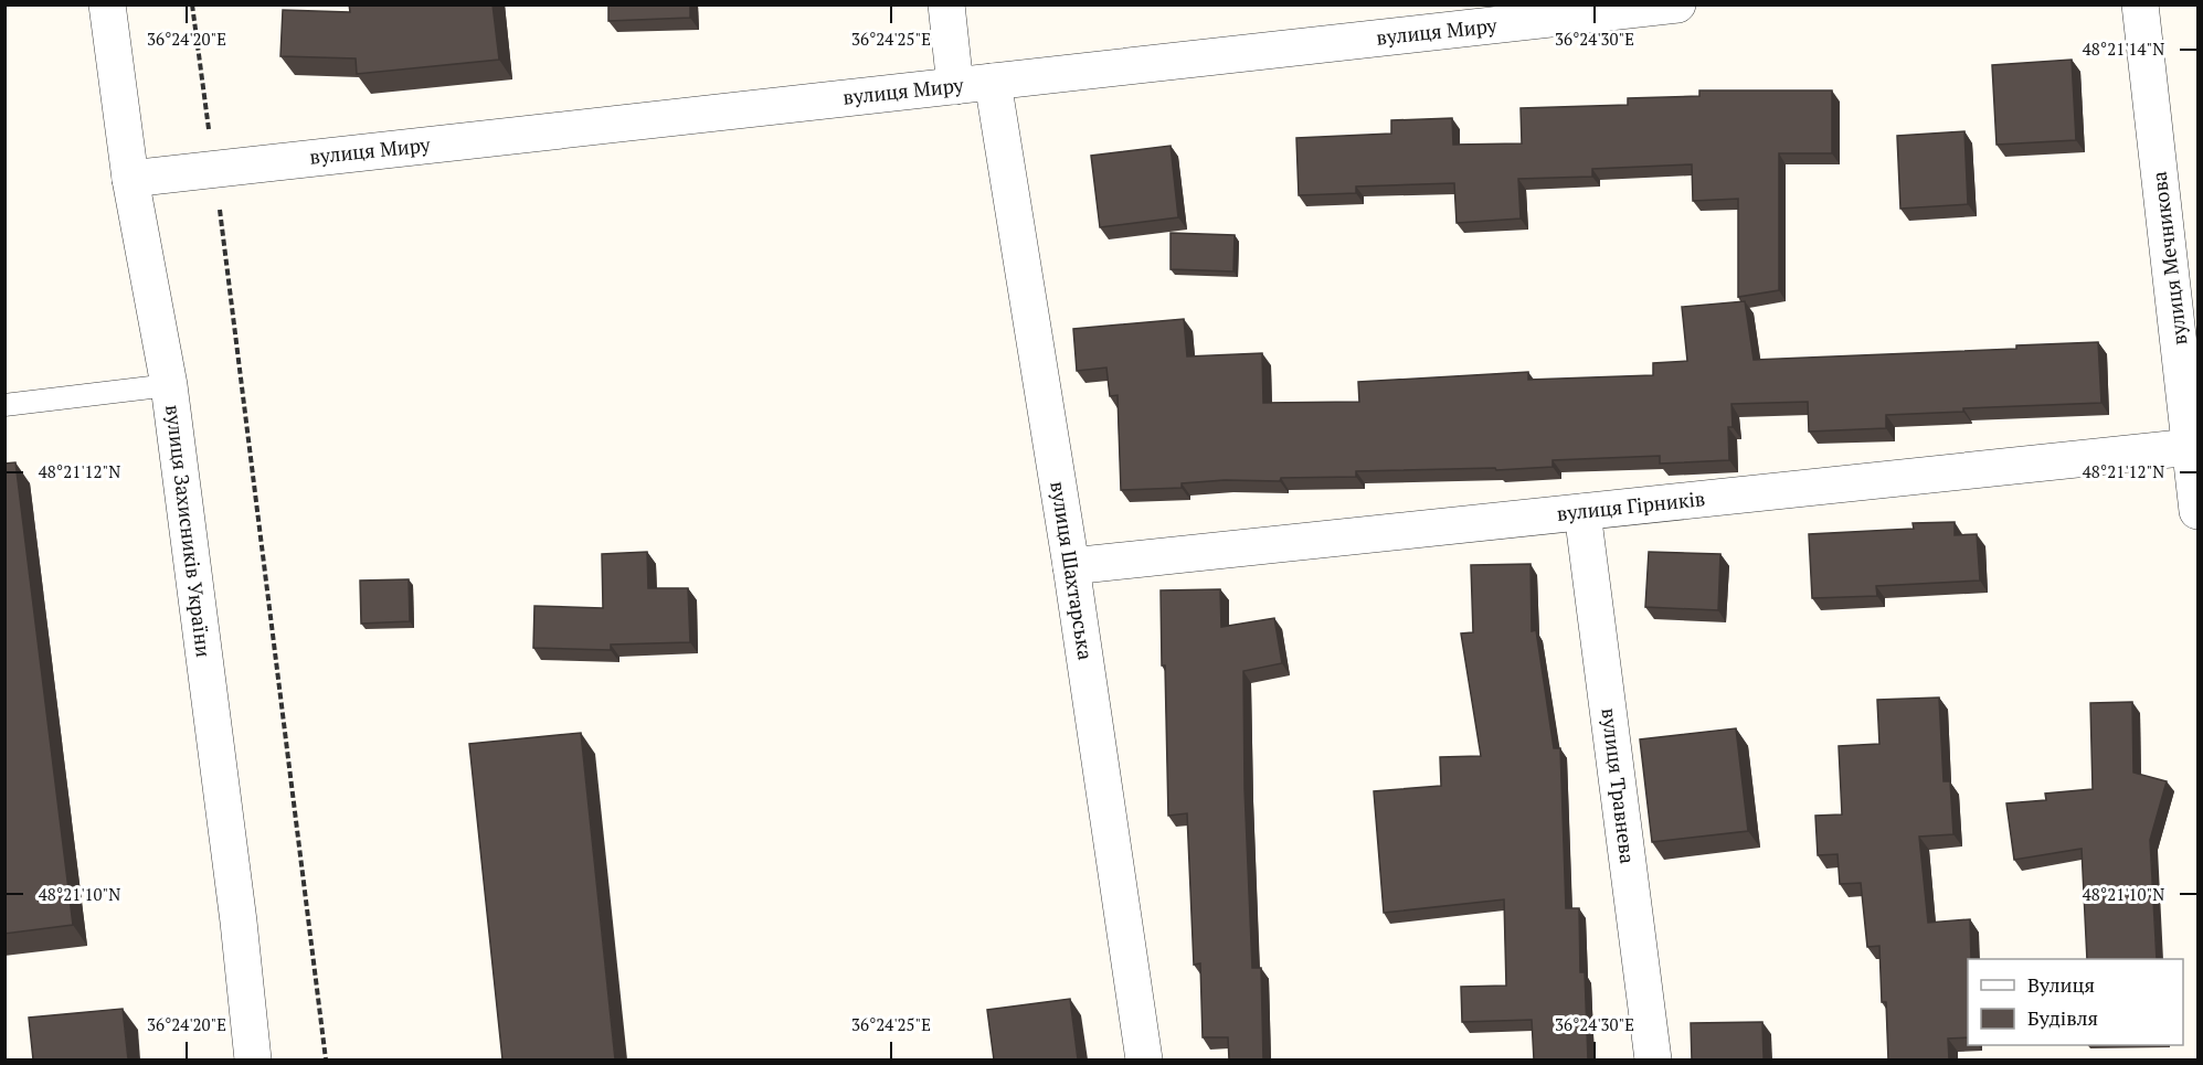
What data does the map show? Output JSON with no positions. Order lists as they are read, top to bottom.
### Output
{
  "streets": {
    "street": [
      "вулиця Миру",
      "вулиця Мечникова",
      "вулиця Гірників",
      "вулиця Захисників України",
      "вулиця Шахтарська",
      "вулиця Травнева"
    ]
  },
  "crossings": [
    ["вулиця Миру", "вулиця Захисників України"],
    ["вулиця Миру", "вулиця Шахтарська"],
    ["вулиця Мечникова", "вулиця Гірників"],
    ["вулиця Гірників", "вулиця Шахтарська"],
    ["вулиця Гірників", "вулиця Травнева"]
  ],
  "legend": ["Вулиця", "Будівля"],
  "coordinates": [
    "36°24'20\"E",
    "36°24'25\"E",
    "36°24'30\"E",
    "48°21'14\"N",
    "48°21'12\"N",
    "48°21'10\"N"
  ]
}
